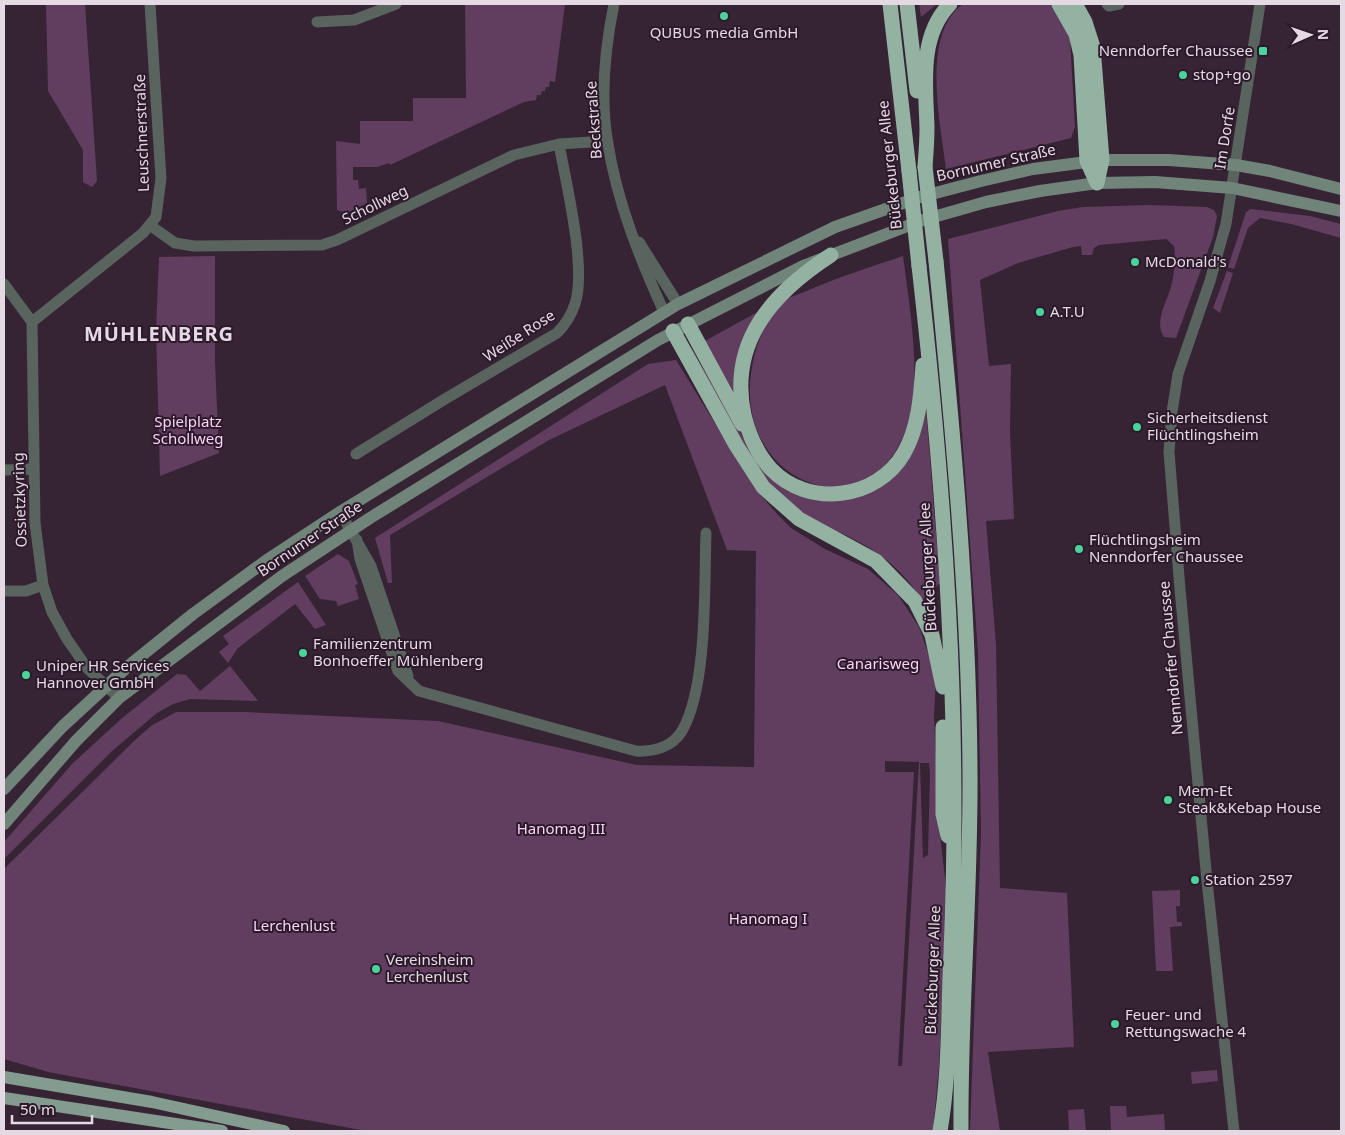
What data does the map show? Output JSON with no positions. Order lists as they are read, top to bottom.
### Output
{
  "streets": {
    "highway": ["Bückeburger Allee"],
    "main road": ["Bornumer Straße"],
    "street": [
      "Beckstraße",
      "Leuschnerstraße",
      "Im Dorfe",
      "Schollweg",
      "Weiße Rose",
      "Ossietzkyring",
      "Nenndorfer Chaussee"
    ]
  },
  "crossings": [
    ["Beckstraße", "Bornumer Straße"],
    ["Beckstraße", "Schollweg"],
    ["Leuschnerstraße", "Schollweg"],
    ["Im Dorfe", "Bornumer Straße"],
    ["Im Dorfe", "Nenndorfer Chaussee"],
    ["Bornumer Straße", "Ossietzkyring"],
    ["Bornumer Straße", "Nenndorfer Chaussee"],
    ["Schollweg", "Weiße Rose"]
  ],
  "districts": ["MÜHLENBERG"],
  "parks": [
    "Spielplatz Schollweg",
    "Canarisweg",
    "Hanomag III",
    "Hanomag I",
    "Lerchenlust"
  ],
  "places": {
    "other": [
      "QUBUS media GmbH",
      "stop+go",
      "McDonald's",
      "A.T.U",
      "Sicherheitsdienst Flüchtlingsheim",
      "Flüchtlingsheim Nenndorfer Chaussee",
      "Familienzentrum Bonhoeffer Mühlenberg",
      "Uniper HR Services Hannover GmbH",
      "Mem-Et Steak&Kebap House",
      "Station 2597",
      "Vereinsheim Lerchenlust",
      "Feuer- und Rettungswache 4"
    ],
    "transit": ["Nenndorfer Chaussee"]
  },
  "scale_bar": "50 m",
  "north": "right"
}
